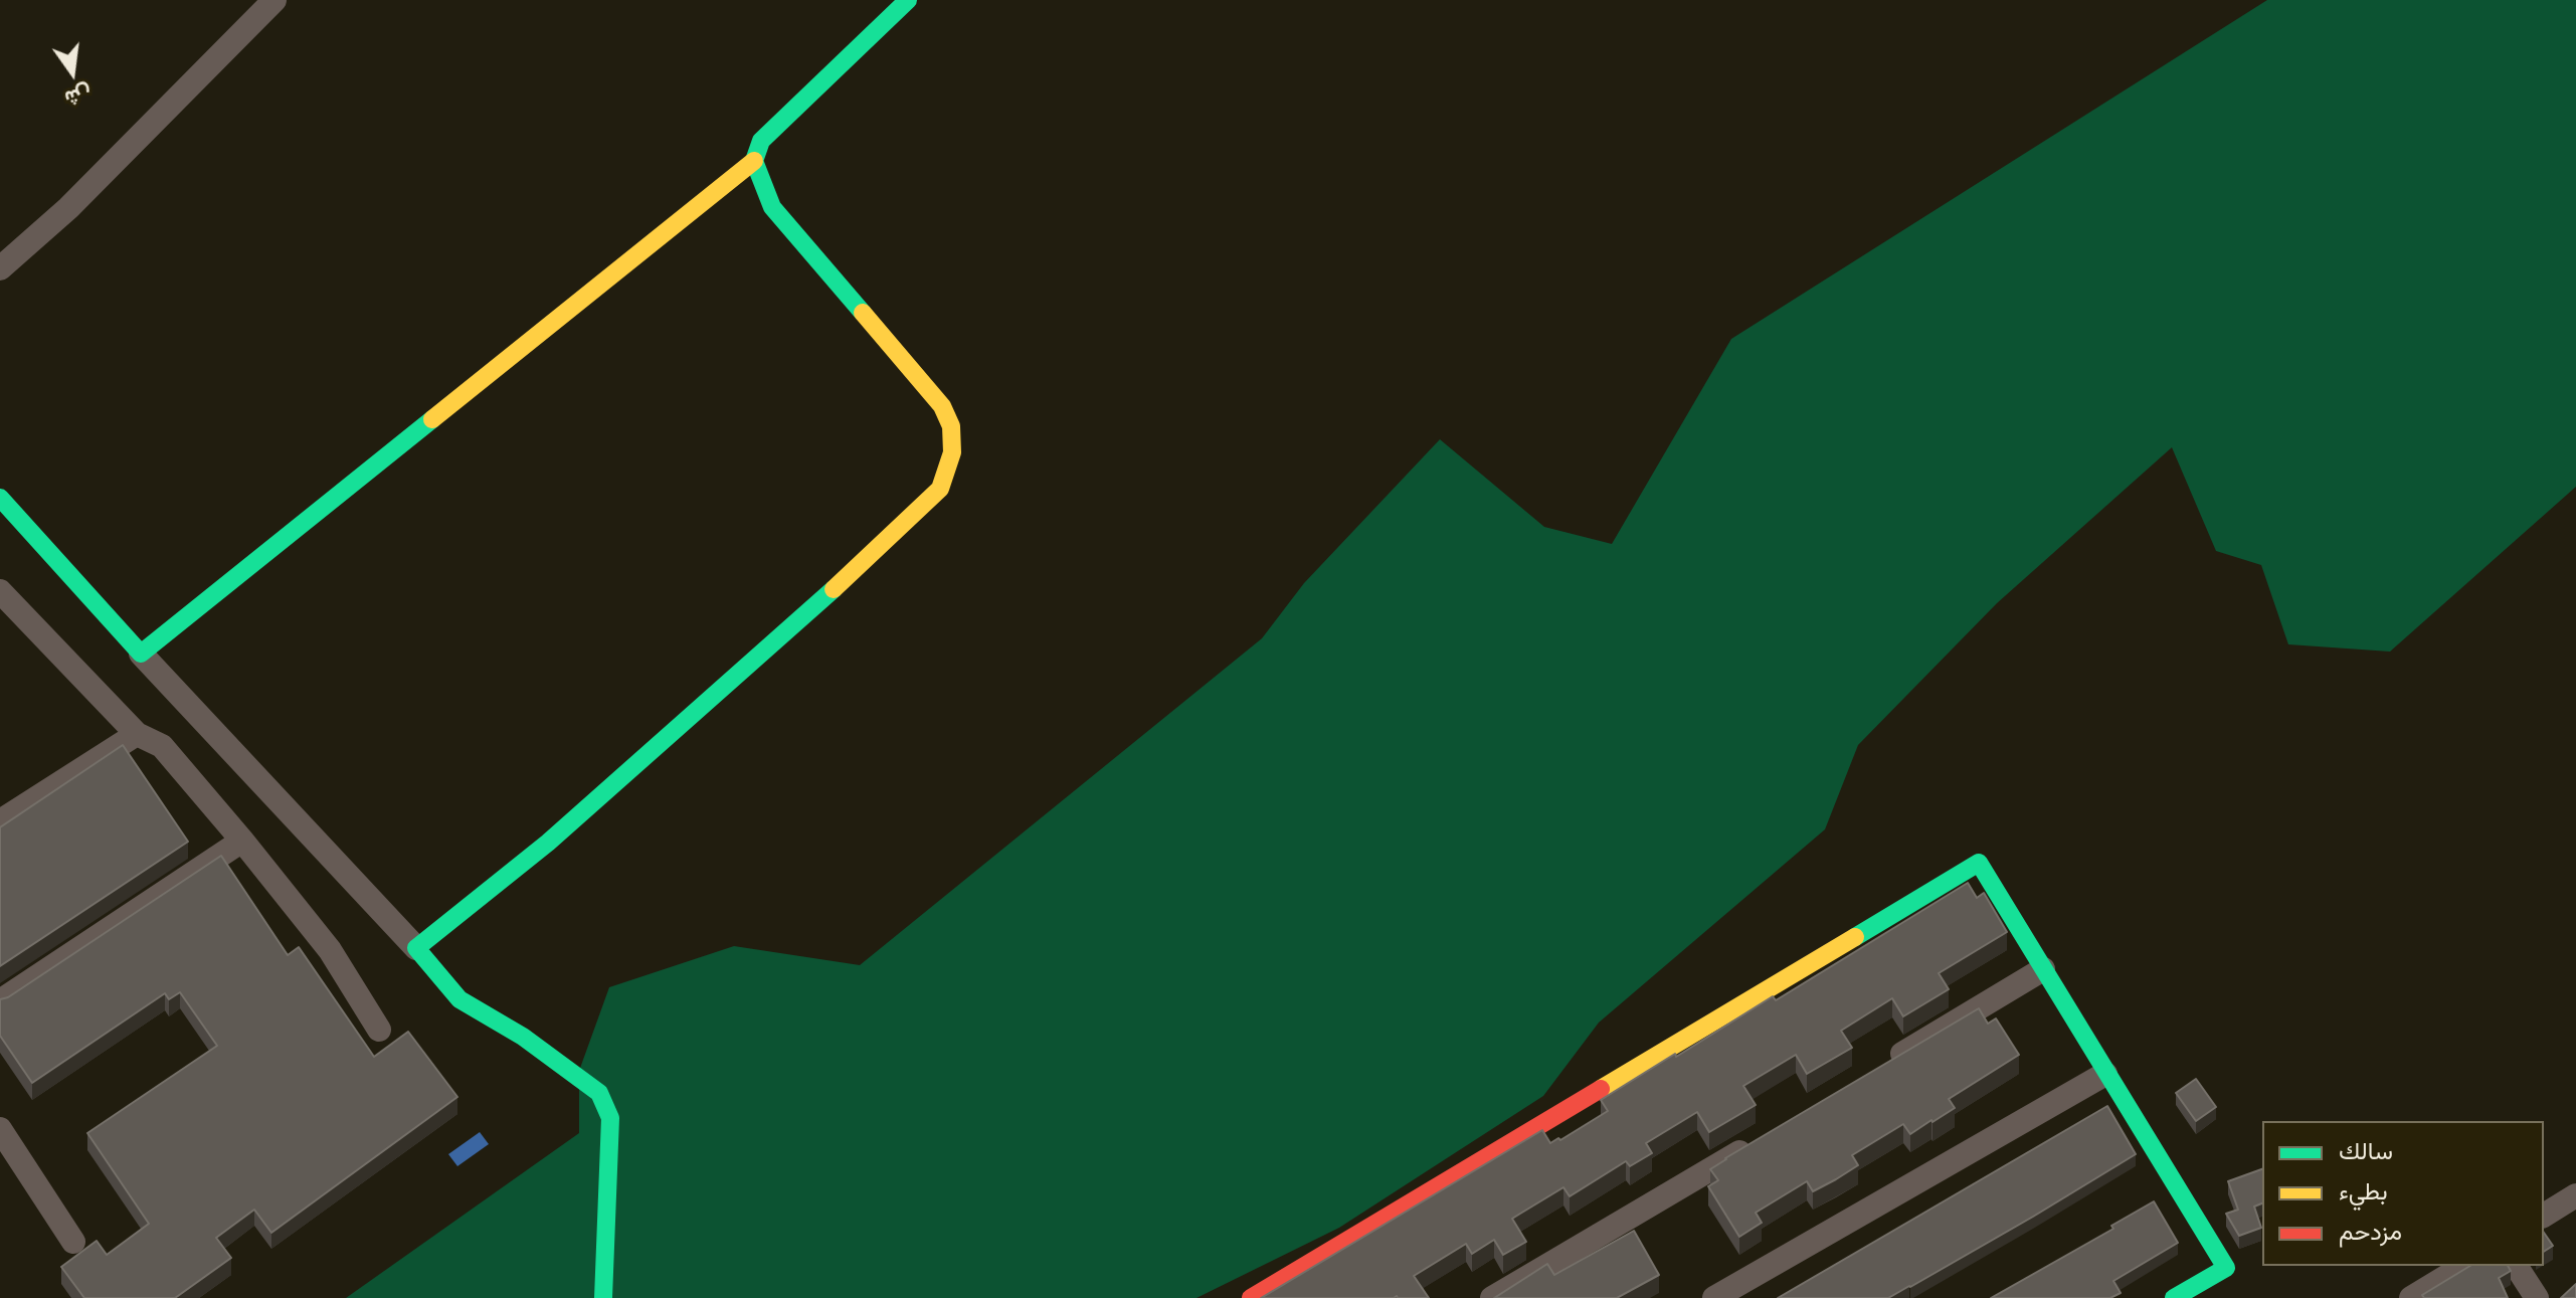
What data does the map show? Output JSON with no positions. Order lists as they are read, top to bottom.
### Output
{
  "legend": ["سالك", "بطيء", "مزدحم"],
  "north": "bottom"
}
